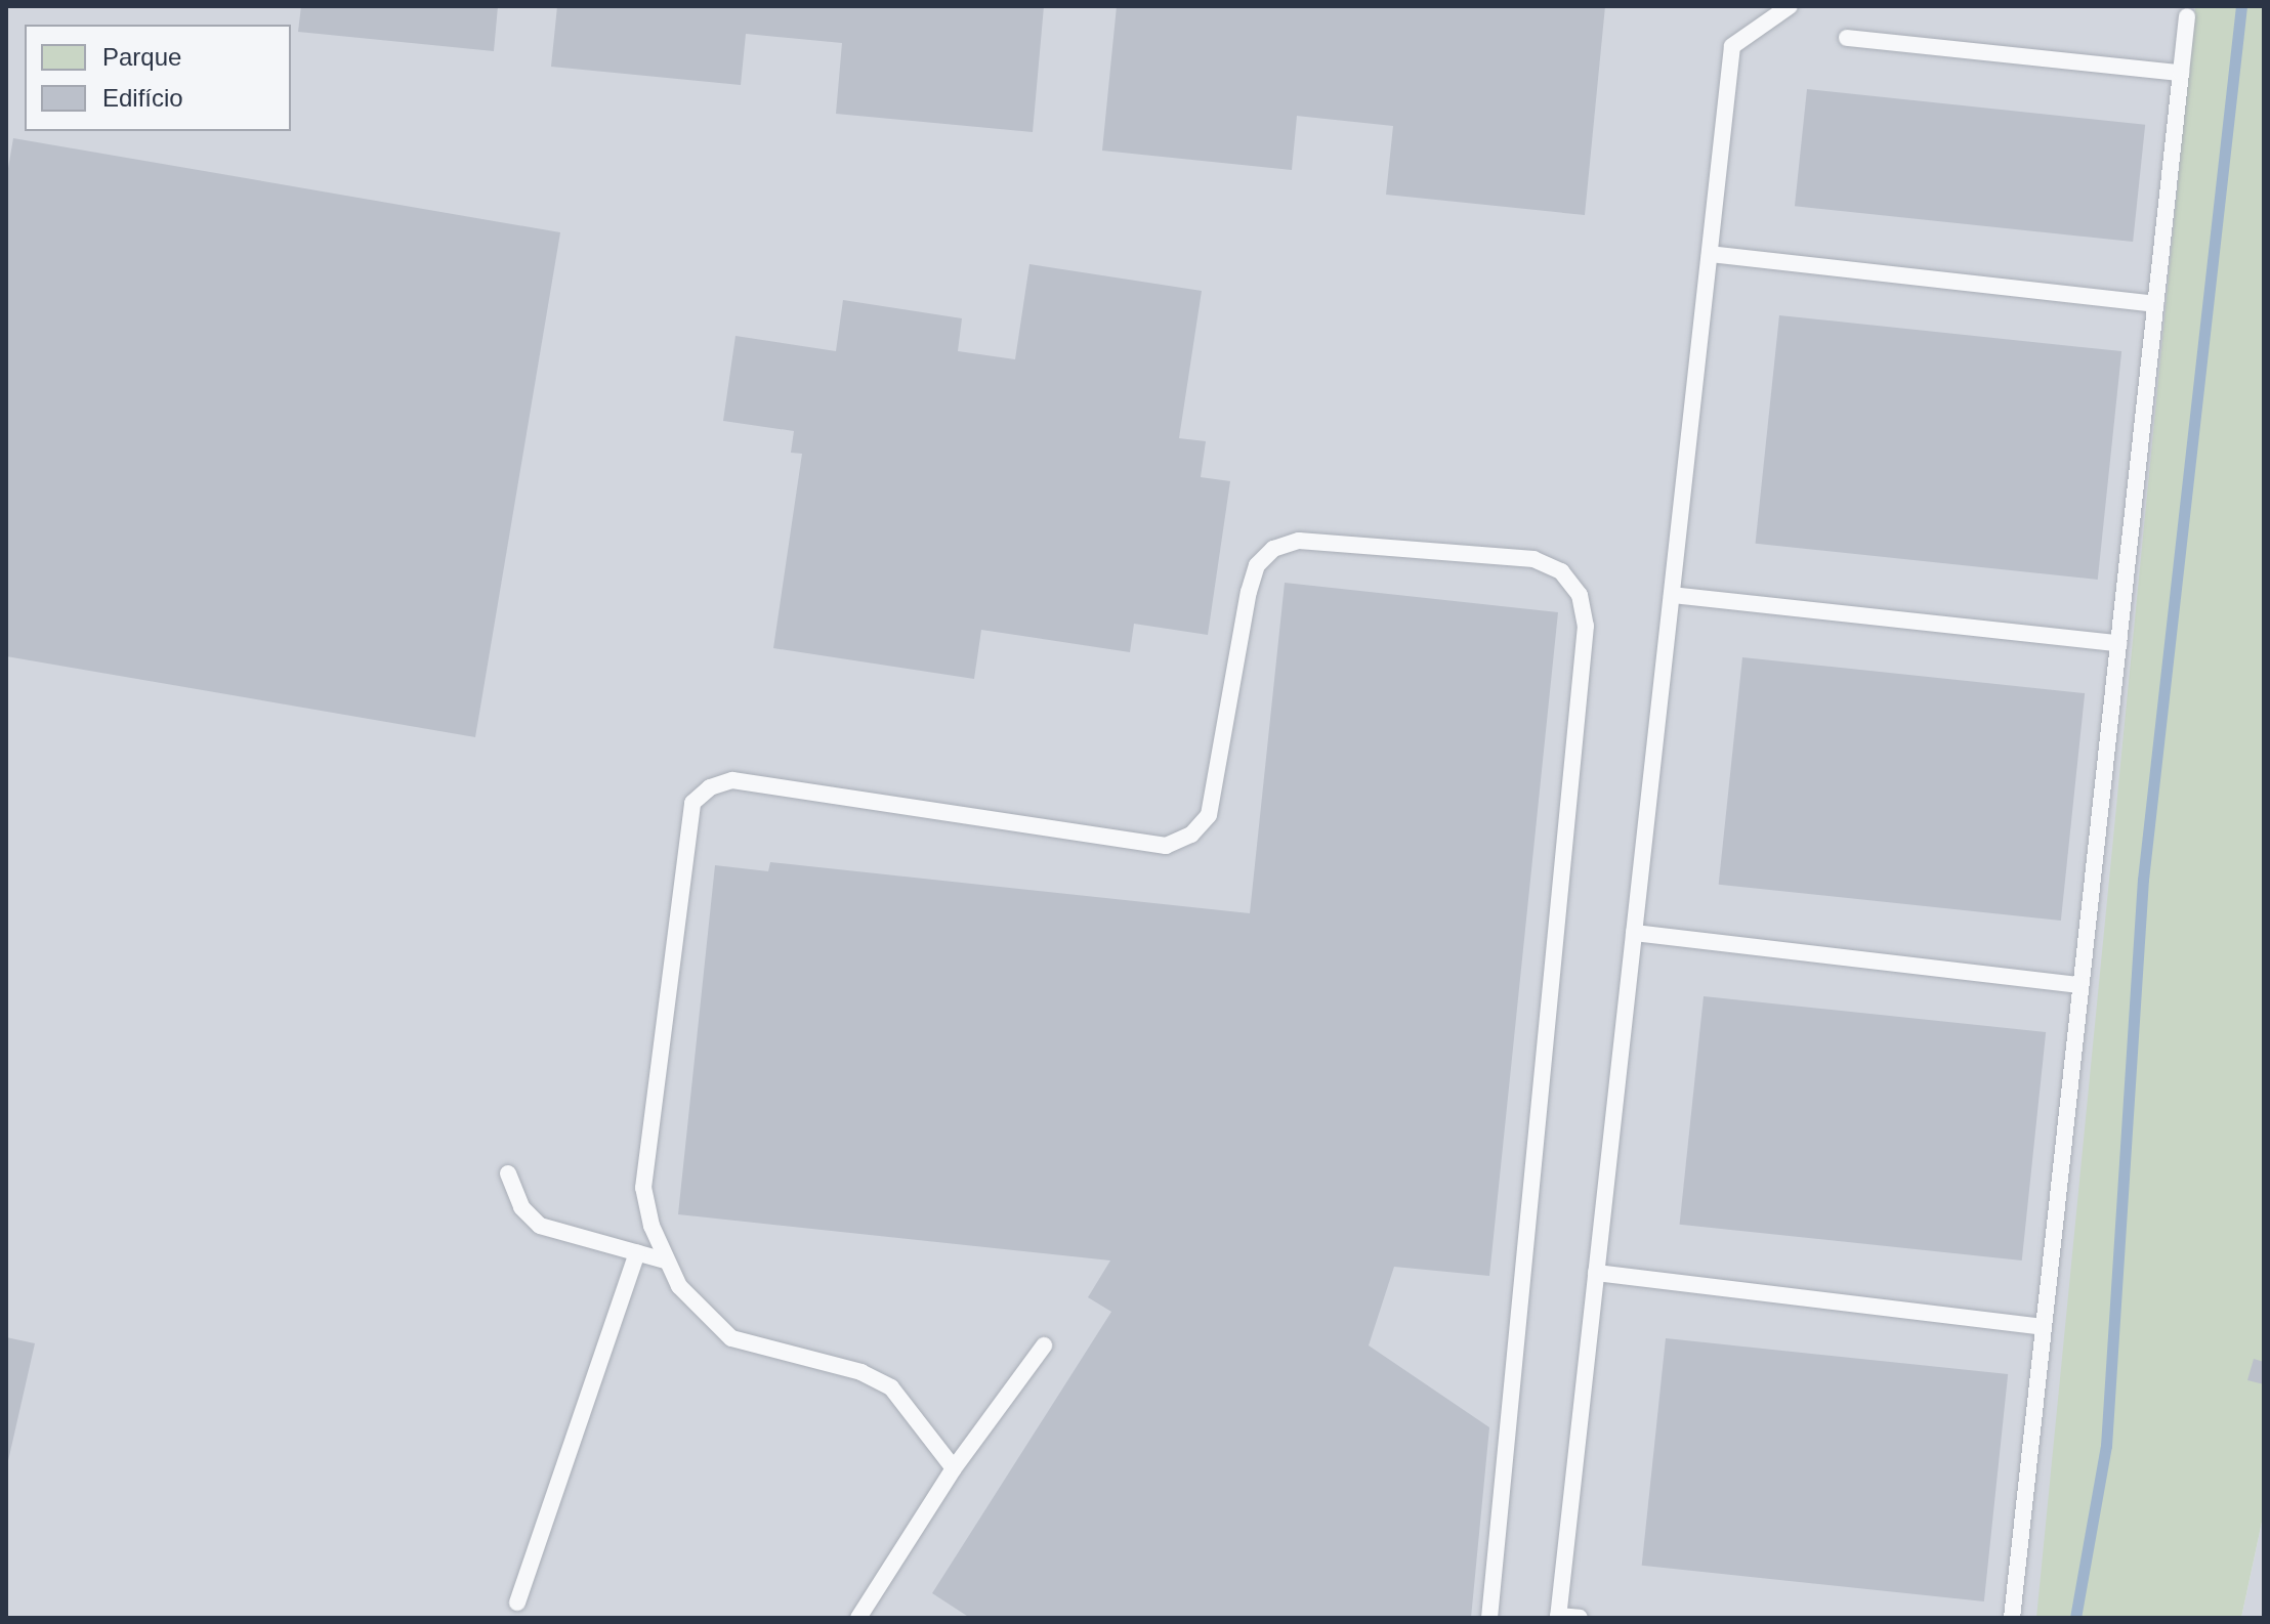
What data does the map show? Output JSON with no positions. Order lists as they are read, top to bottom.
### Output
{
  "legend": ["Parque", "Edifício"]
}
